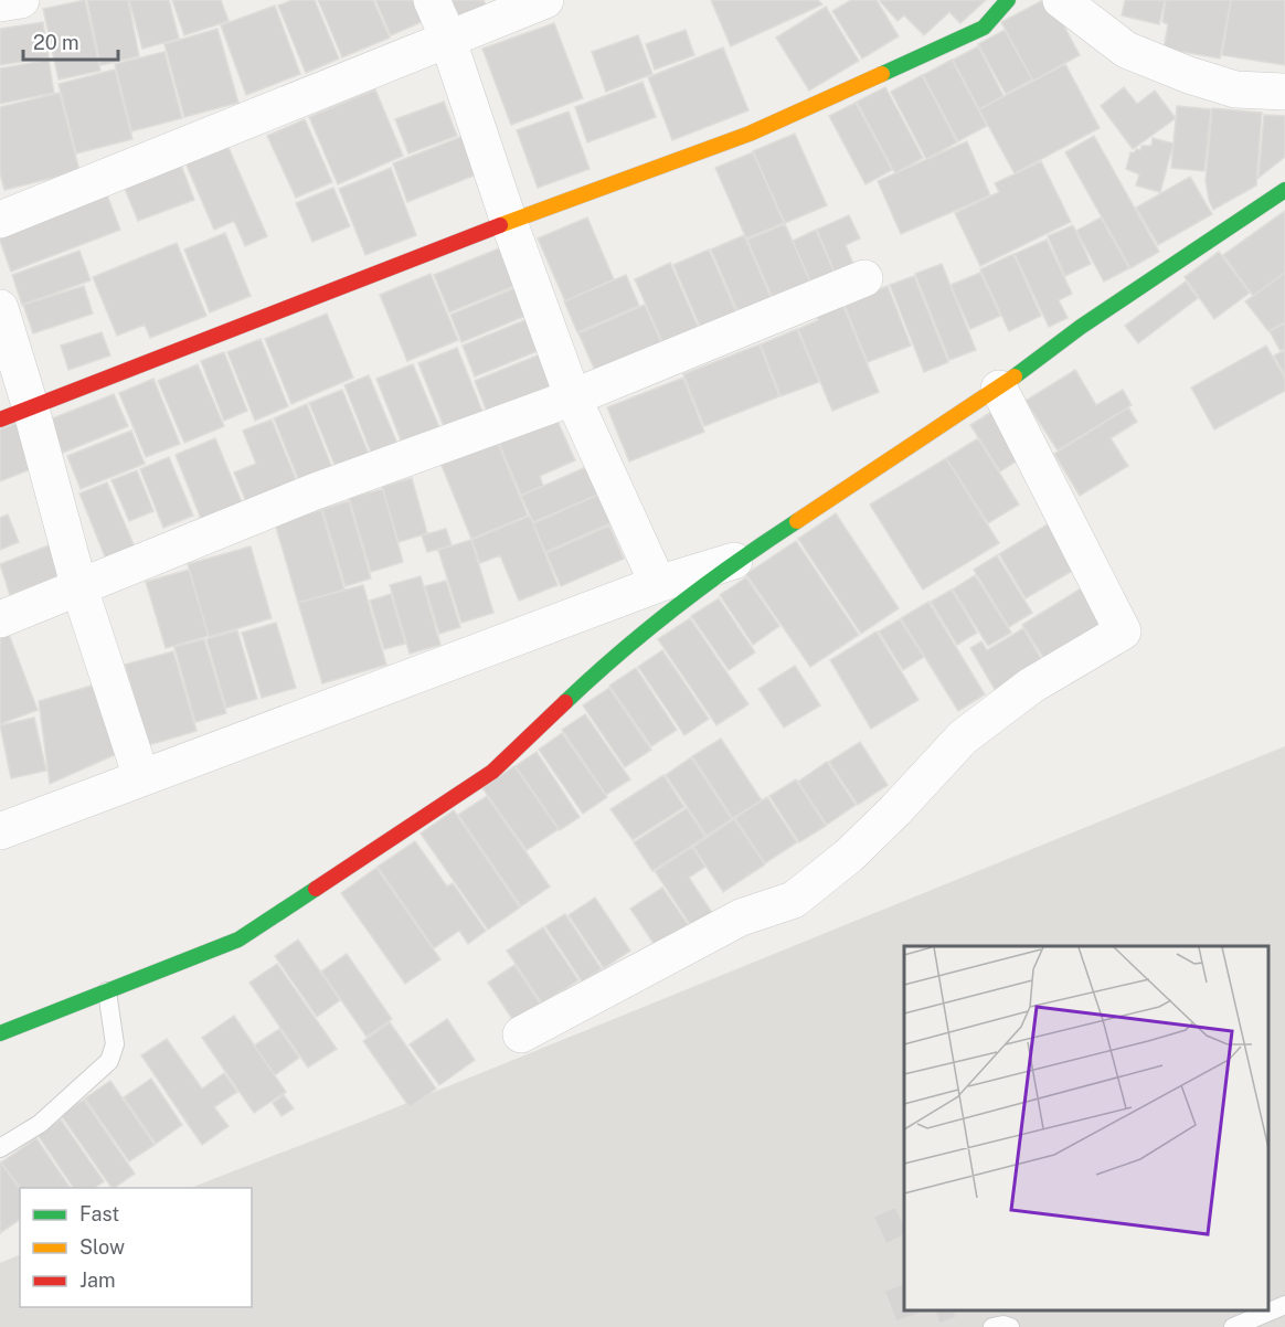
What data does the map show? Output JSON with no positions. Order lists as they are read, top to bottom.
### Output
{
  "legend": ["Fast", "Slow", "Jam"],
  "scale_bar": "20 m"
}
